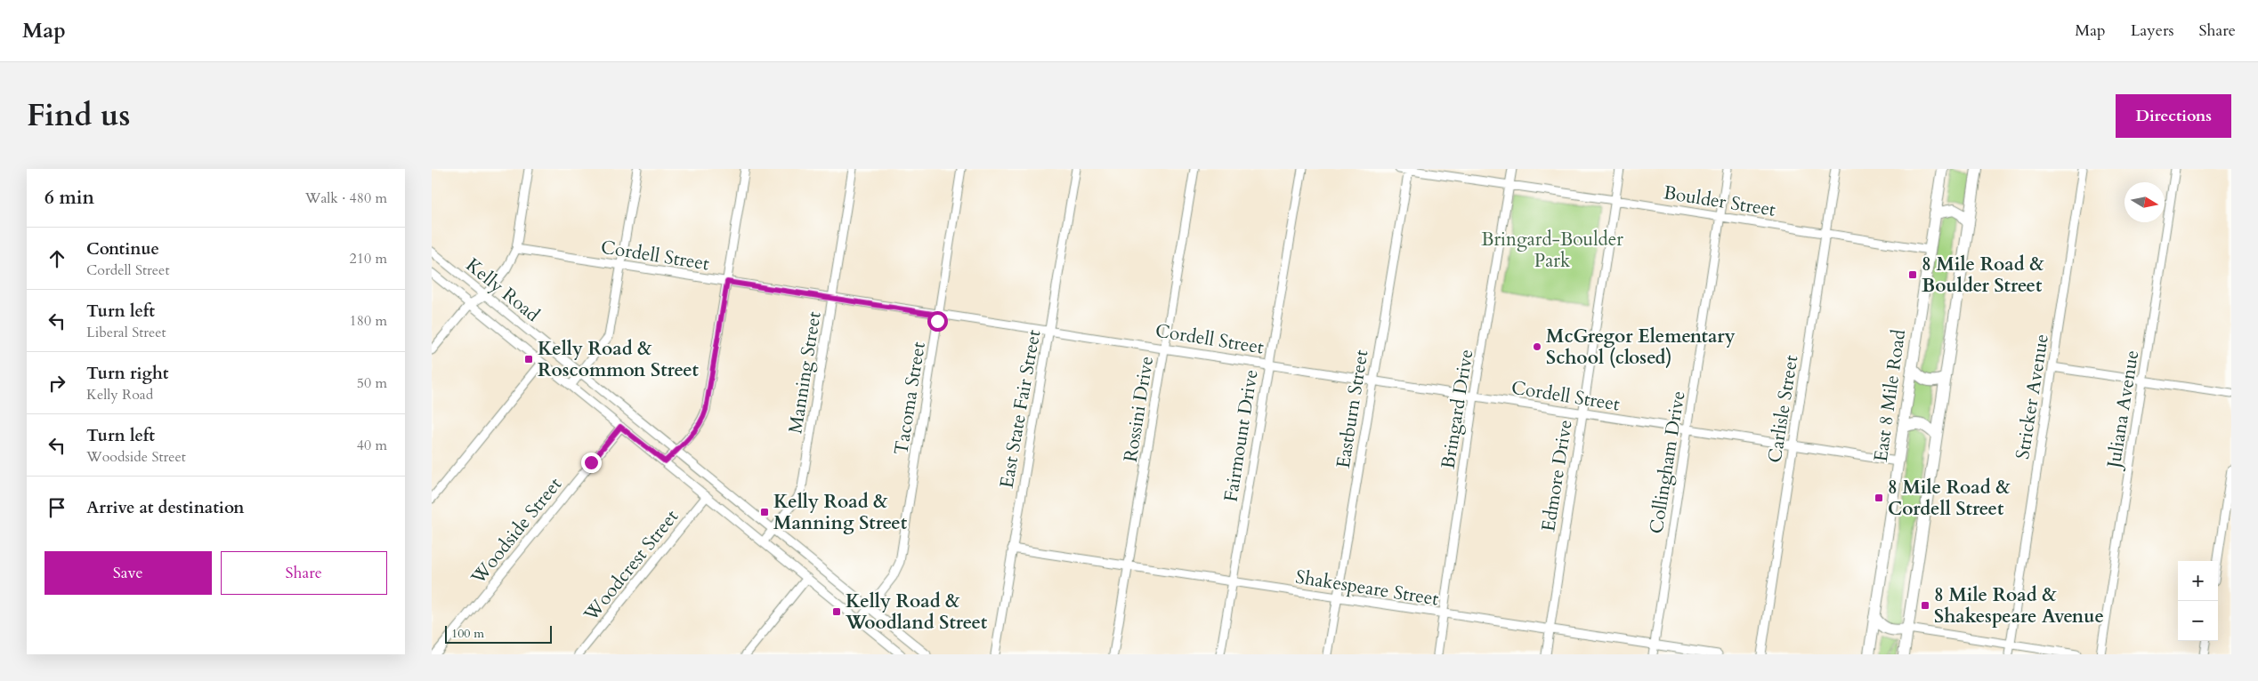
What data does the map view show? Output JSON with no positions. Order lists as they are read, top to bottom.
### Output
{
  "streets": {
    "highway": ["East 8 Mile Road"],
    "street": [
      "Boulder Street",
      "Cordell Street",
      "Kelly Road",
      "Manning Street",
      "Stricker Avenue",
      "Tacoma Street",
      "East State Fair Street",
      "Rossini Drive",
      "Eastburn Street",
      "Bringard Drive",
      "Carlisle Street",
      "Juliana Avenue",
      "Fairmount Drive",
      "Collingham Drive",
      "Edmore Drive",
      "Woodside Street",
      "Woodcrest Street",
      "Shakespeare Street"
    ]
  },
  "crossings": [
    ["Boulder Street", "East 8 Mile Road"],
    ["Boulder Street", "Eastburn Street"],
    ["Boulder Street", "Bringard Drive"],
    ["Boulder Street", "Carlisle Street"],
    ["Boulder Street", "Collingham Drive"],
    ["Boulder Street", "Edmore Drive"],
    ["Cordell Street", "Manning Street"],
    ["Cordell Street", "East 8 Mile Road"],
    ["Cordell Street", "Tacoma Street"],
    ["Cordell Street", "East State Fair Street"],
    ["Cordell Street", "Rossini Drive"],
    ["Cordell Street", "Eastburn Street"],
    ["Cordell Street", "Bringard Drive"],
    ["Cordell Street", "Carlisle Street"],
    ["Cordell Street", "Fairmount Drive"],
    ["Cordell Street", "Collingham Drive"],
    ["Cordell Street", "Edmore Drive"],
    ["Kelly Road", "Manning Street"],
    ["Kelly Road", "Tacoma Street"],
    ["Kelly Road", "Woodside Street"],
    ["Kelly Road", "Woodcrest Street"],
    ["East State Fair Street", "Shakespeare Street"],
    ["Rossini Drive", "Shakespeare Street"],
    ["Eastburn Street", "Shakespeare Street"],
    ["Bringard Drive", "Shakespeare Street"],
    ["Fairmount Drive", "Shakespeare Street"],
    ["Collingham Drive", "Shakespeare Street"],
    ["Edmore Drive", "Shakespeare Street"]
  ],
  "parks": ["Bringard-Boulder Park"],
  "places": {
    "transit": [
      "8 Mile Road & Boulder Street",
      "Kelly Road & Roscommon Street",
      "8 Mile Road & Cordell Street",
      "Kelly Road & Manning Street",
      "8 Mile Road & Shakespeare Avenue",
      "Kelly Road & Woodland Street"
    ],
    "other": ["McGregor Elementary School (closed)"]
  },
  "scale_bar": "100 m",
  "north": "right",
  "page": {
    "header": "Map",
    "nav": ["Map", "Layers", "Share"],
    "title": "Find us",
    "buttons": [
      "Directions",
      ["Save", "Share"]
    ],
    "heading": ["6 min", "Walk · 480 m"],
    "list": [
      ["Continue", "Cordell Street", "210 m"],
      ["Turn left", "Liberal Street", "180 m"],
      ["Turn right", "Kelly Road", "50 m"],
      ["Turn left", "Woodside Street", "40 m"],
      "Arrive at destination"
    ],
    "map_buttons": ["+", "−"],
    "scale": "100 m"
  }
}
